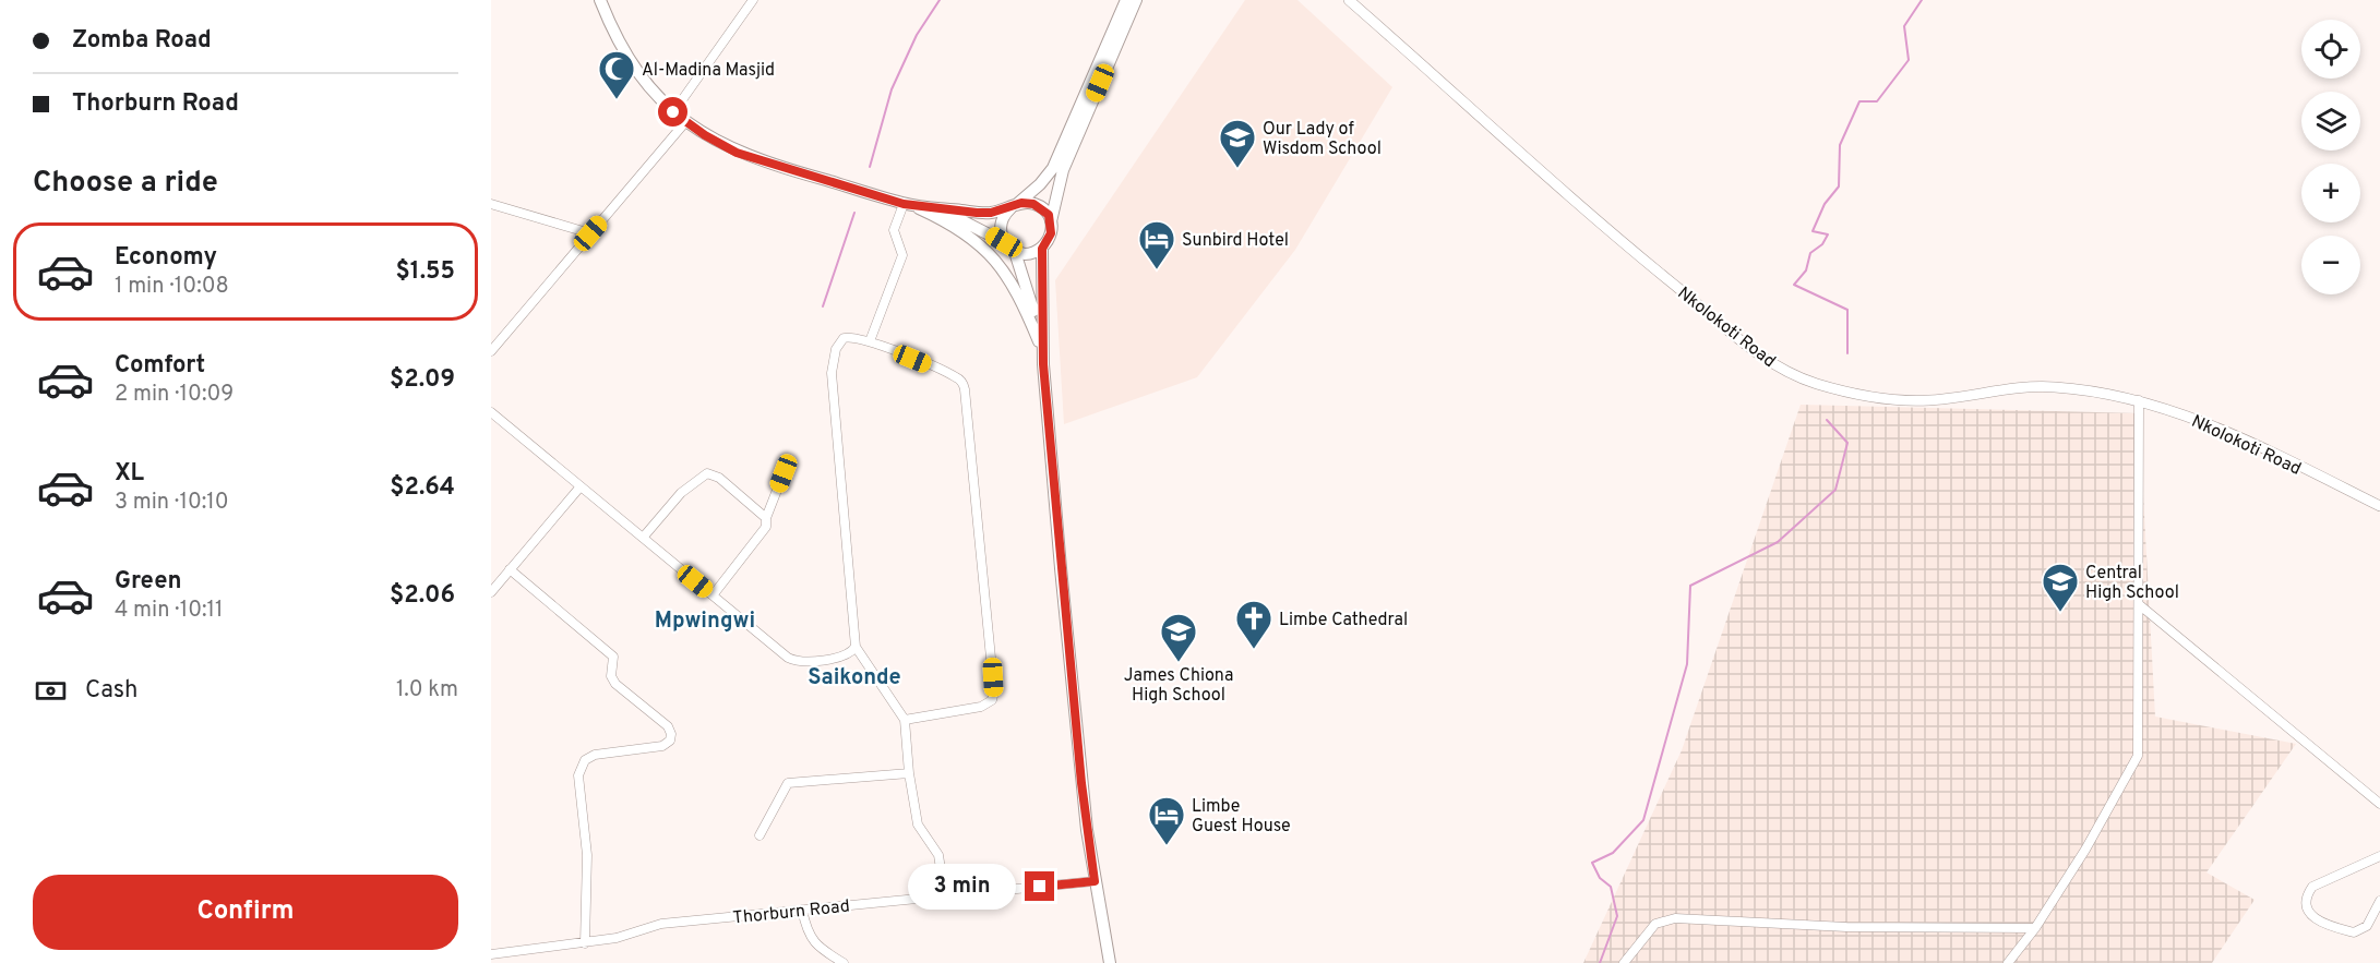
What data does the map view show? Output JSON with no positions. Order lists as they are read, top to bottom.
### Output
{
  "streets": {
    "main road": ["Nkolokoti Road"],
    "street": ["Thorburn Road"]
  },
  "districts": ["Mpwingwi", "Saikonde"],
  "places": {
    "mosque": ["Al-Madina Masjid"],
    "school or university": ["Our Lady of Wisdom School", "Central High School", "James Chiona High School"],
    "hotel": ["Sunbird Hotel", "Limbe Guest House"],
    "church": ["Limbe Cathedral"]
  },
  "page": {
    "banner": ["Zomba Road", "Thorburn Road"],
    "map_buttons": ["+", "−"],
    "heading": "Choose a ride",
    "list": [
      {
        "name": "Economy",
        "note": "1 min · 10:08",
        "value": "$1.55"
      },
      {
        "name": "Comfort",
        "note": "2 min · 10:09",
        "value": "$2.09"
      },
      {
        "name": "XL",
        "note": "3 min · 10:10",
        "value": "$2.64"
      },
      {
        "name": "Green",
        "note": "4 min · 10:11",
        "value": "$2.06"
      }
    ],
    "pay": ["Cash", "1.0 km"],
    "buttons": "Confirm",
    "bubble": "3 min"
  }
}
